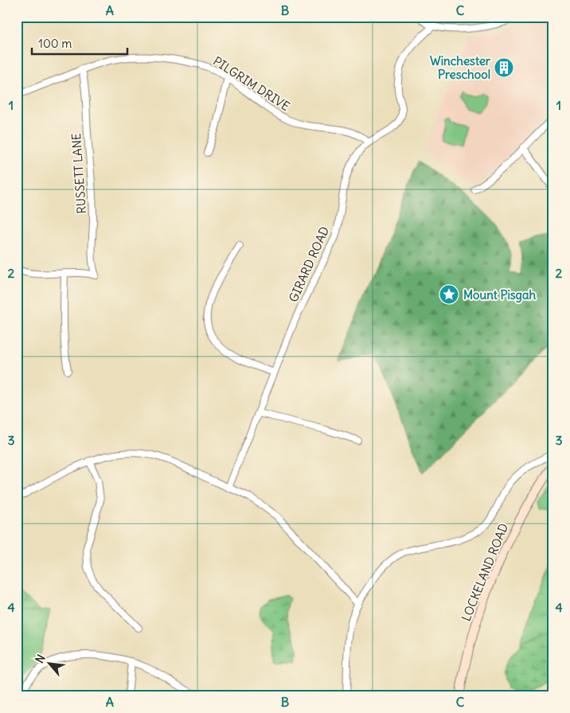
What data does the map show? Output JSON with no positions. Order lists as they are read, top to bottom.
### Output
{
  "streets": {
    "main road": ["LOCKELAND ROAD"],
    "street": ["PILGRIM DRIVE", "RUSSETT LANE", "GIRARD ROAD"]
  },
  "crossings": [
    ["PILGRIM DRIVE", "RUSSETT LANE"],
    ["PILGRIM DRIVE", "GIRARD ROAD"]
  ],
  "places": {
    "building": ["Winchester Preschool"],
    "place": ["Mount Pisgah"]
  },
  "scale_bar": "100 m",
  "north": "top left",
  "grid": {
    "columns": ["A", "B", "C"],
    "rows": [
      "1",
      "2",
      "3",
      "4"
    ]
  }
}
